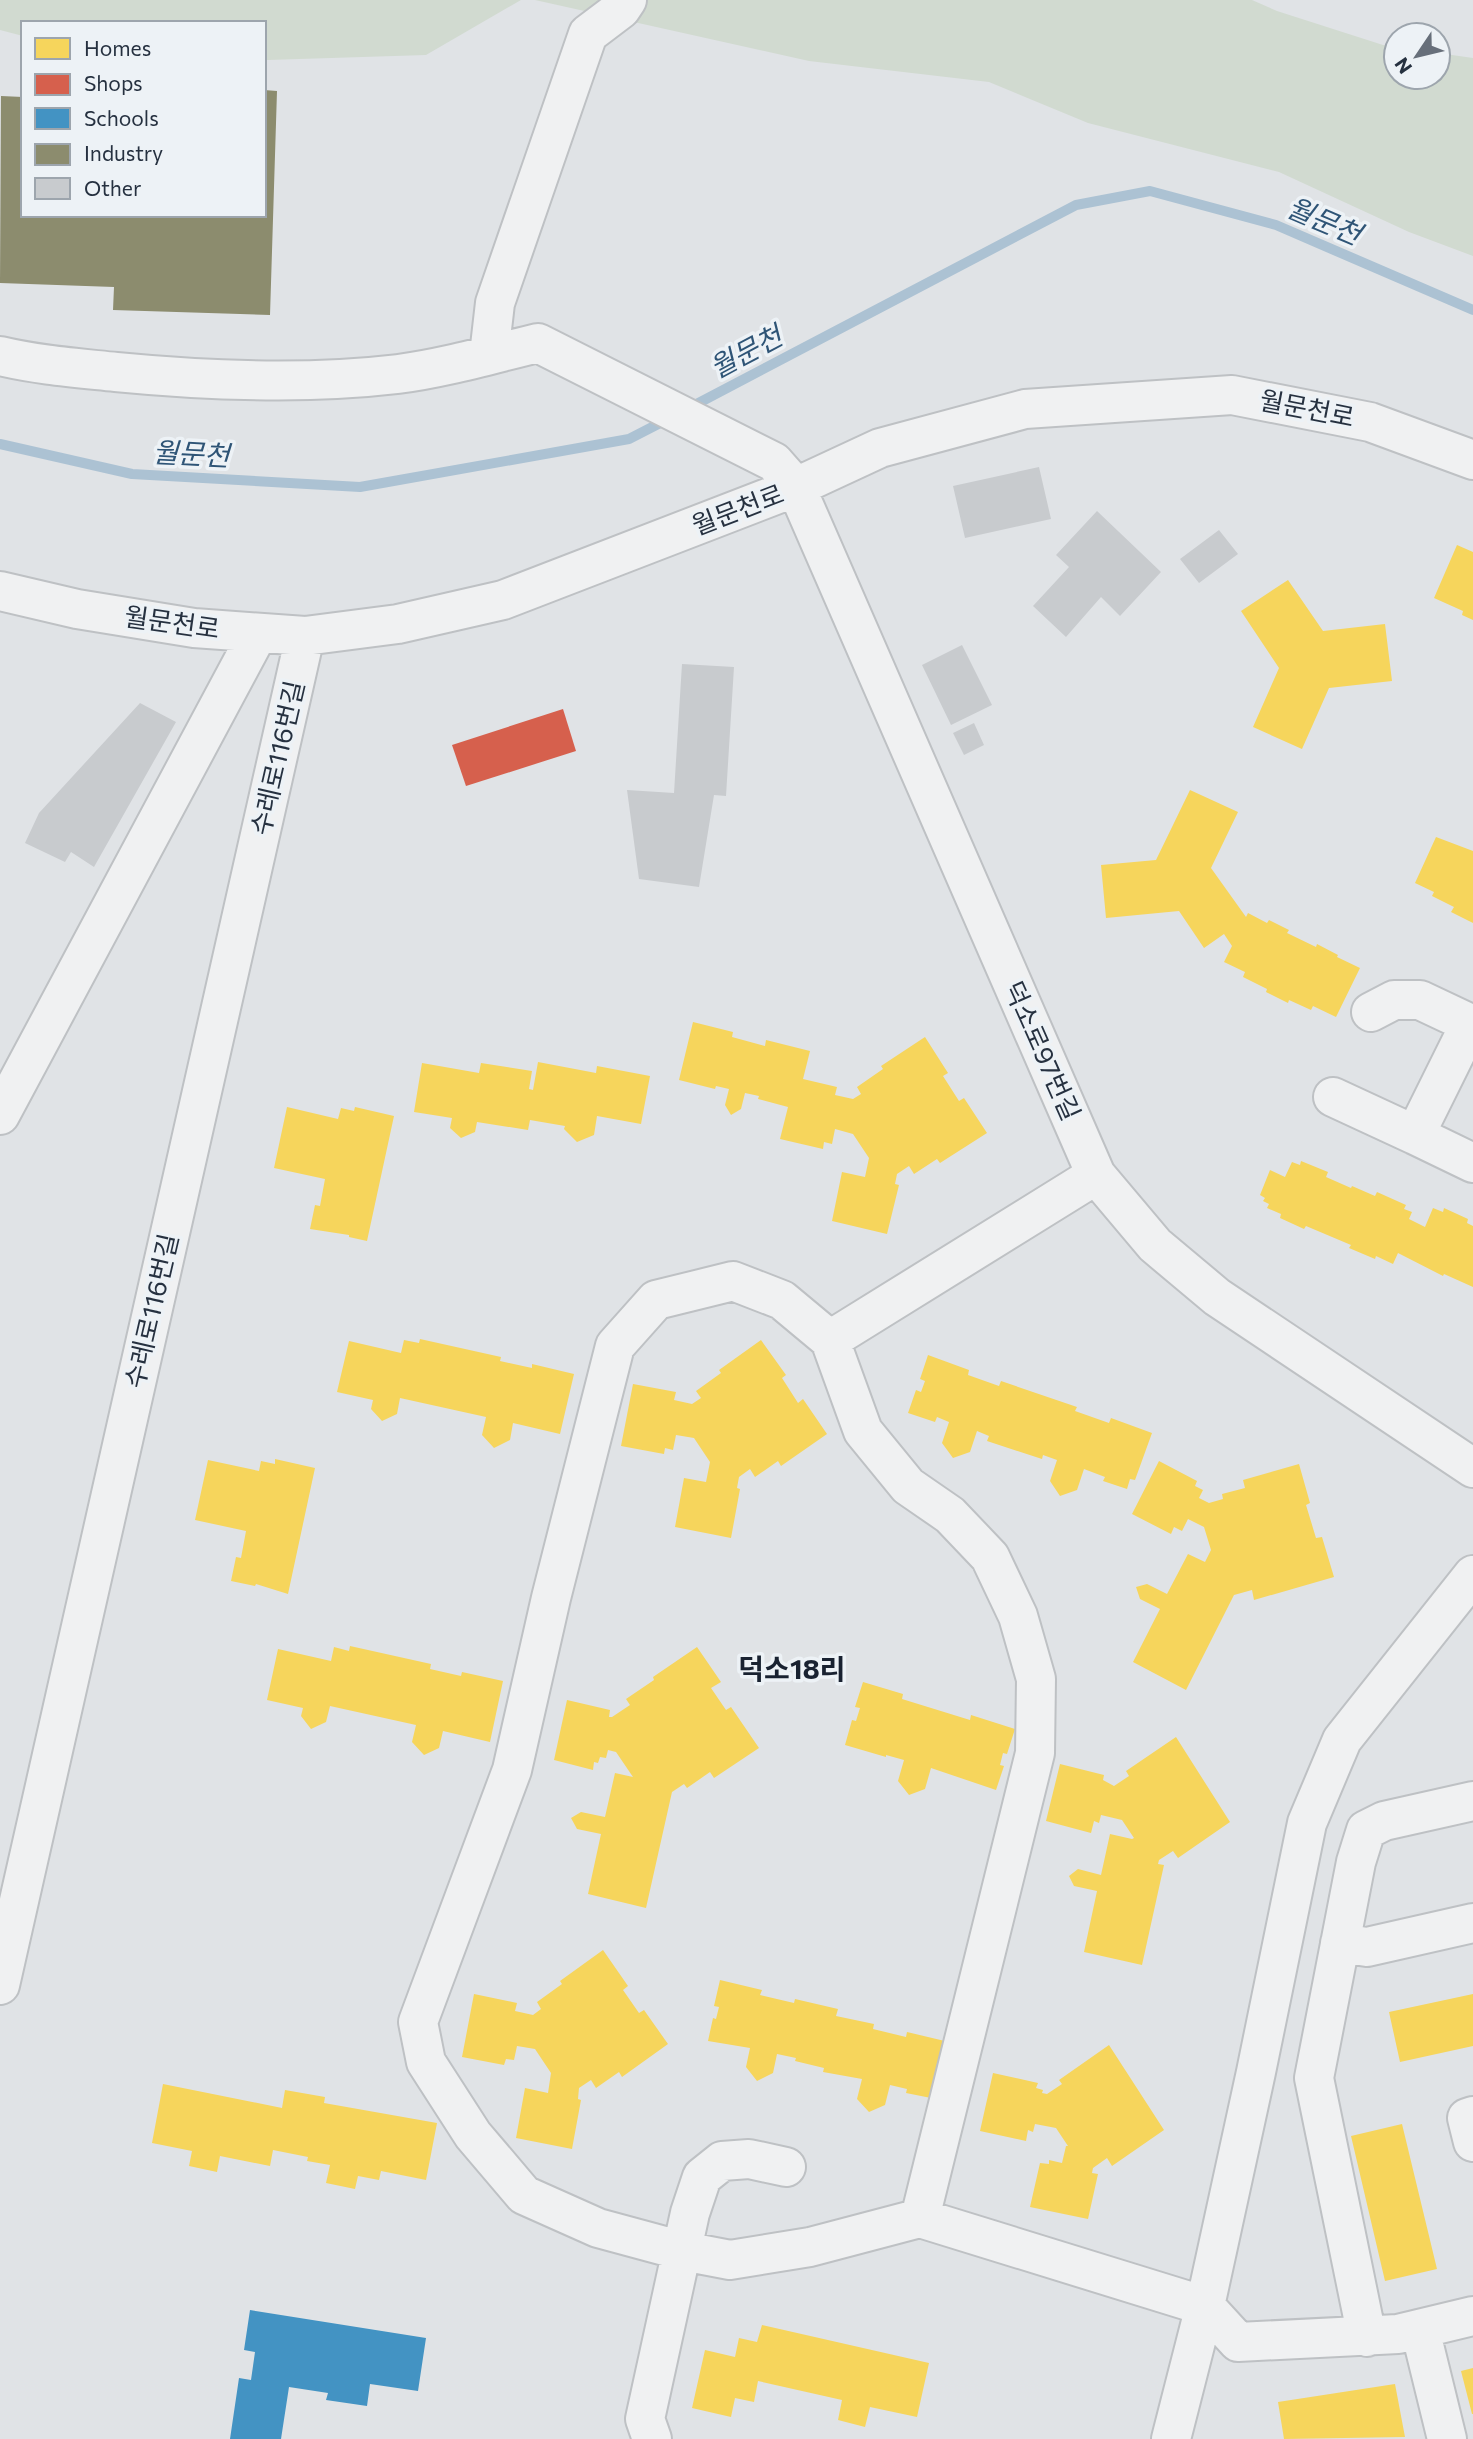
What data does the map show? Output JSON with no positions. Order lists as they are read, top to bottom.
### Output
{
  "streets": {
    "street": ["월문천로", "수레로116번길", "덕소로97번길"]
  },
  "crossings": [
    ["월문천로", "수레로116번길"],
    ["월문천로", "덕소로97번길"]
  ],
  "districts": ["덕소18리"],
  "water": ["월문천"],
  "legend": [
    "Homes",
    "Shops",
    "Schools",
    "Industry",
    "Other"
  ],
  "north": "bottom left"
}
